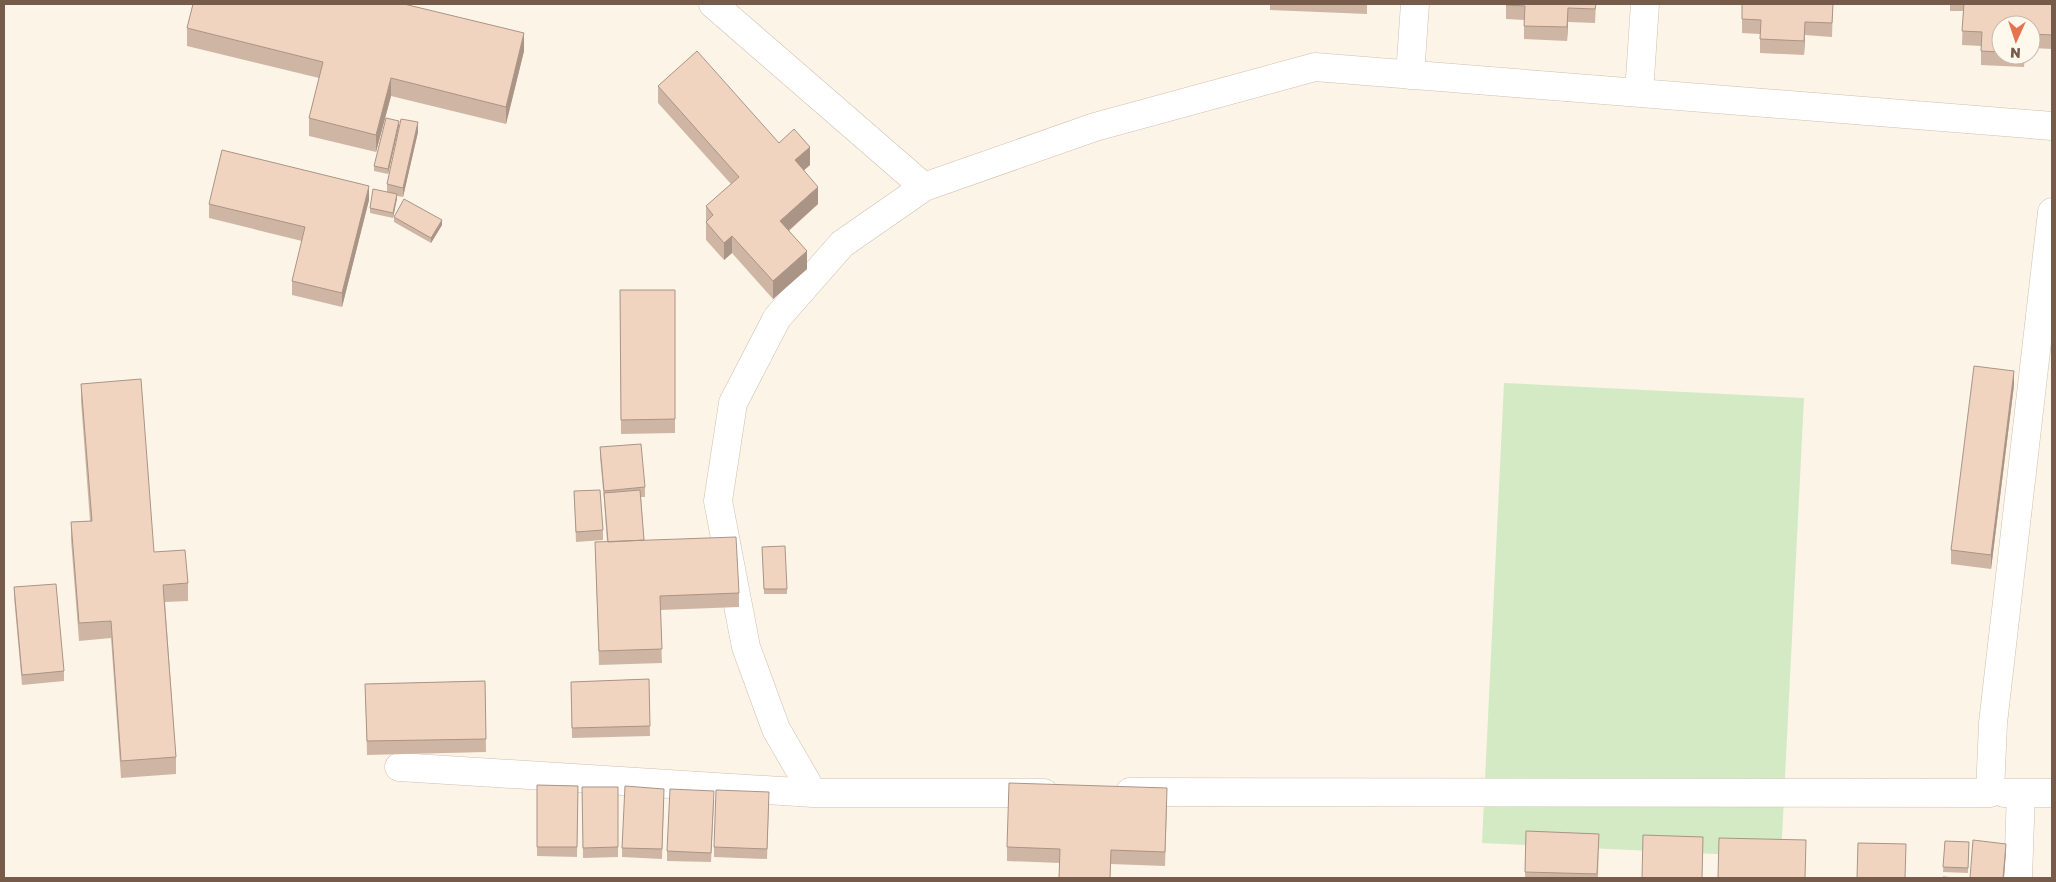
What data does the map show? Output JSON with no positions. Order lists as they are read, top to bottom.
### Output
{
  "north": "bottom"
}
